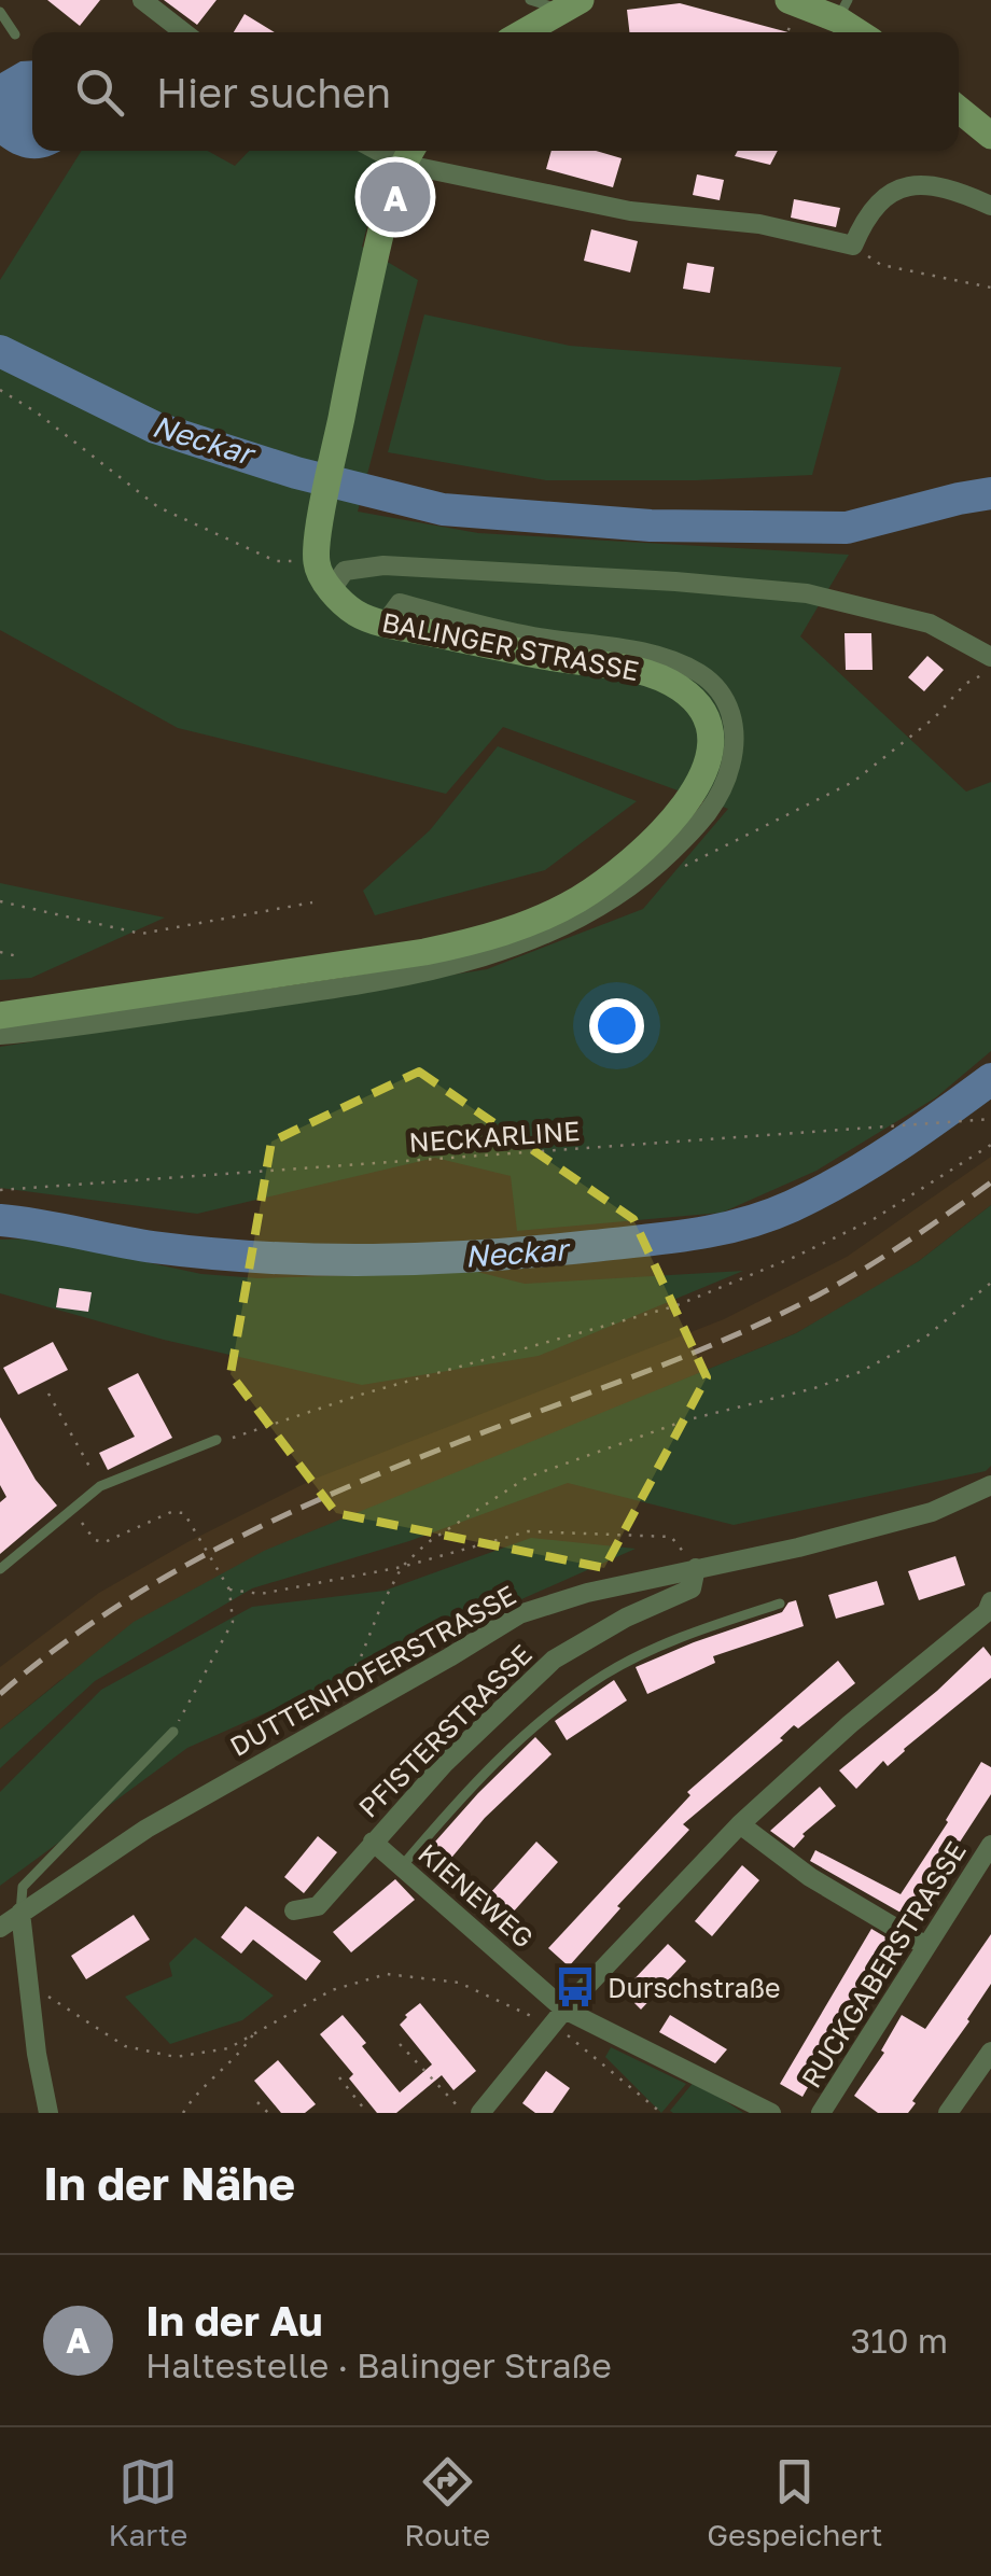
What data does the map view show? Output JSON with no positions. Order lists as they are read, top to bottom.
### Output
{
  "streets": {
    "main road": ["BALINGER STRASSE"],
    "street": [
      "DUTTENHOFERSTRASSE",
      "PFISTERSTRASSE",
      "KIENEWEG",
      "RUCKGABERSTRASSE"
    ],
    "path": ["NECKARLINE"]
  },
  "crossings": [
    ["DUTTENHOFERSTRASSE", "PFISTERSTRASSE"],
    ["PFISTERSTRASSE", "KIENEWEG"]
  ],
  "water": ["Neckar"],
  "places": {
    "bus stop": ["Durschstraße"]
  },
  "page": {
    "search": "Hier suchen",
    "pins": "A",
    "heading": "In der Nähe",
    "list": [
      {
        "mark": "A",
        "name": "In der Au",
        "note": "Haltestelle · Balinger Straße",
        "value": "310 m"
      }
    ],
    "nav": ["Karte", "Route", "Gespeichert"]
  }
}
